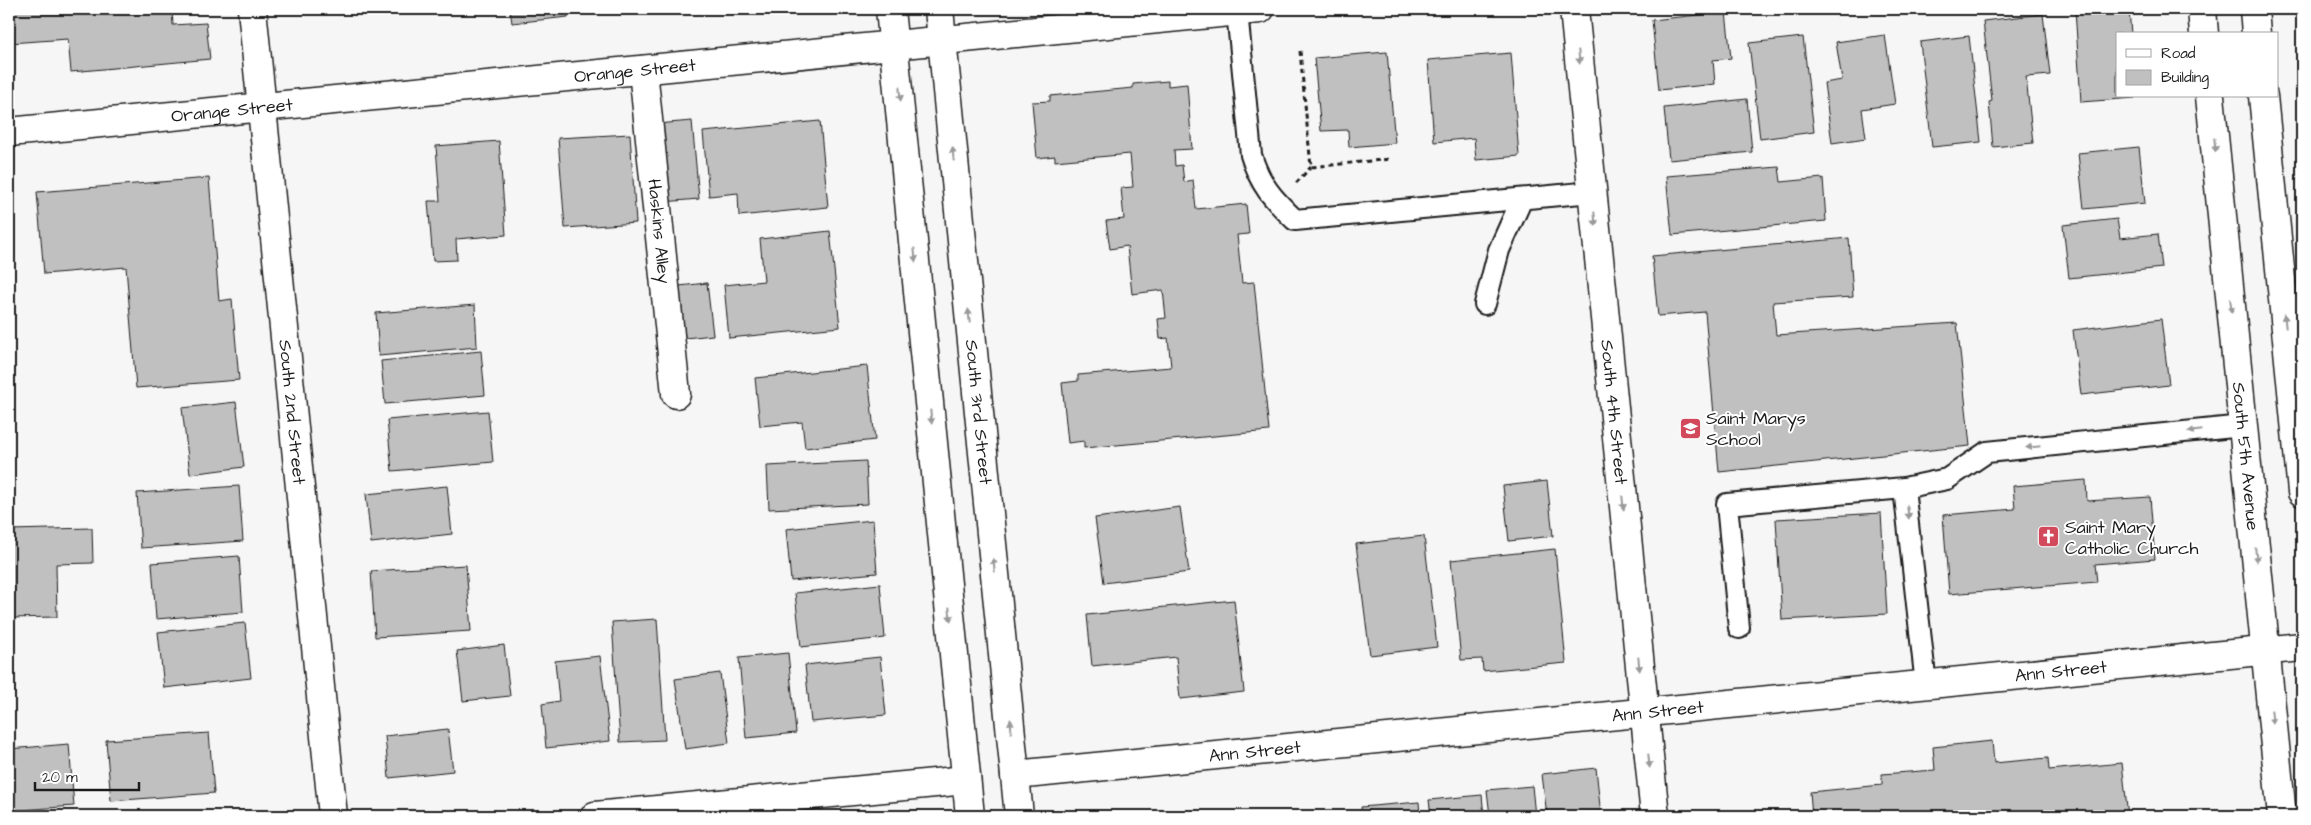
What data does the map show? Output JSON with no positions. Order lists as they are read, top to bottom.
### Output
{
  "streets": {
    "street": [
      "Orange Street",
      "Haskins Alley",
      "South 2nd Street",
      "South 3rd Street",
      "South 4th Street",
      "South 5th Avenue",
      "Ann Street"
    ]
  },
  "crossings": [
    ["Orange Street", "Haskins Alley"],
    ["Orange Street", "South 2nd Street"],
    ["Orange Street", "South 3rd Street"],
    ["South 3rd Street", "Ann Street"],
    ["South 4th Street", "Ann Street"],
    ["South 5th Avenue", "Ann Street"]
  ],
  "one_way": ["South 4th Street"],
  "places": {
    "school or university": ["Saint Marys School"],
    "church": ["Saint Mary Catholic Church"]
  },
  "legend": ["Road", "Building"],
  "scale_bar": "20 m"
}
